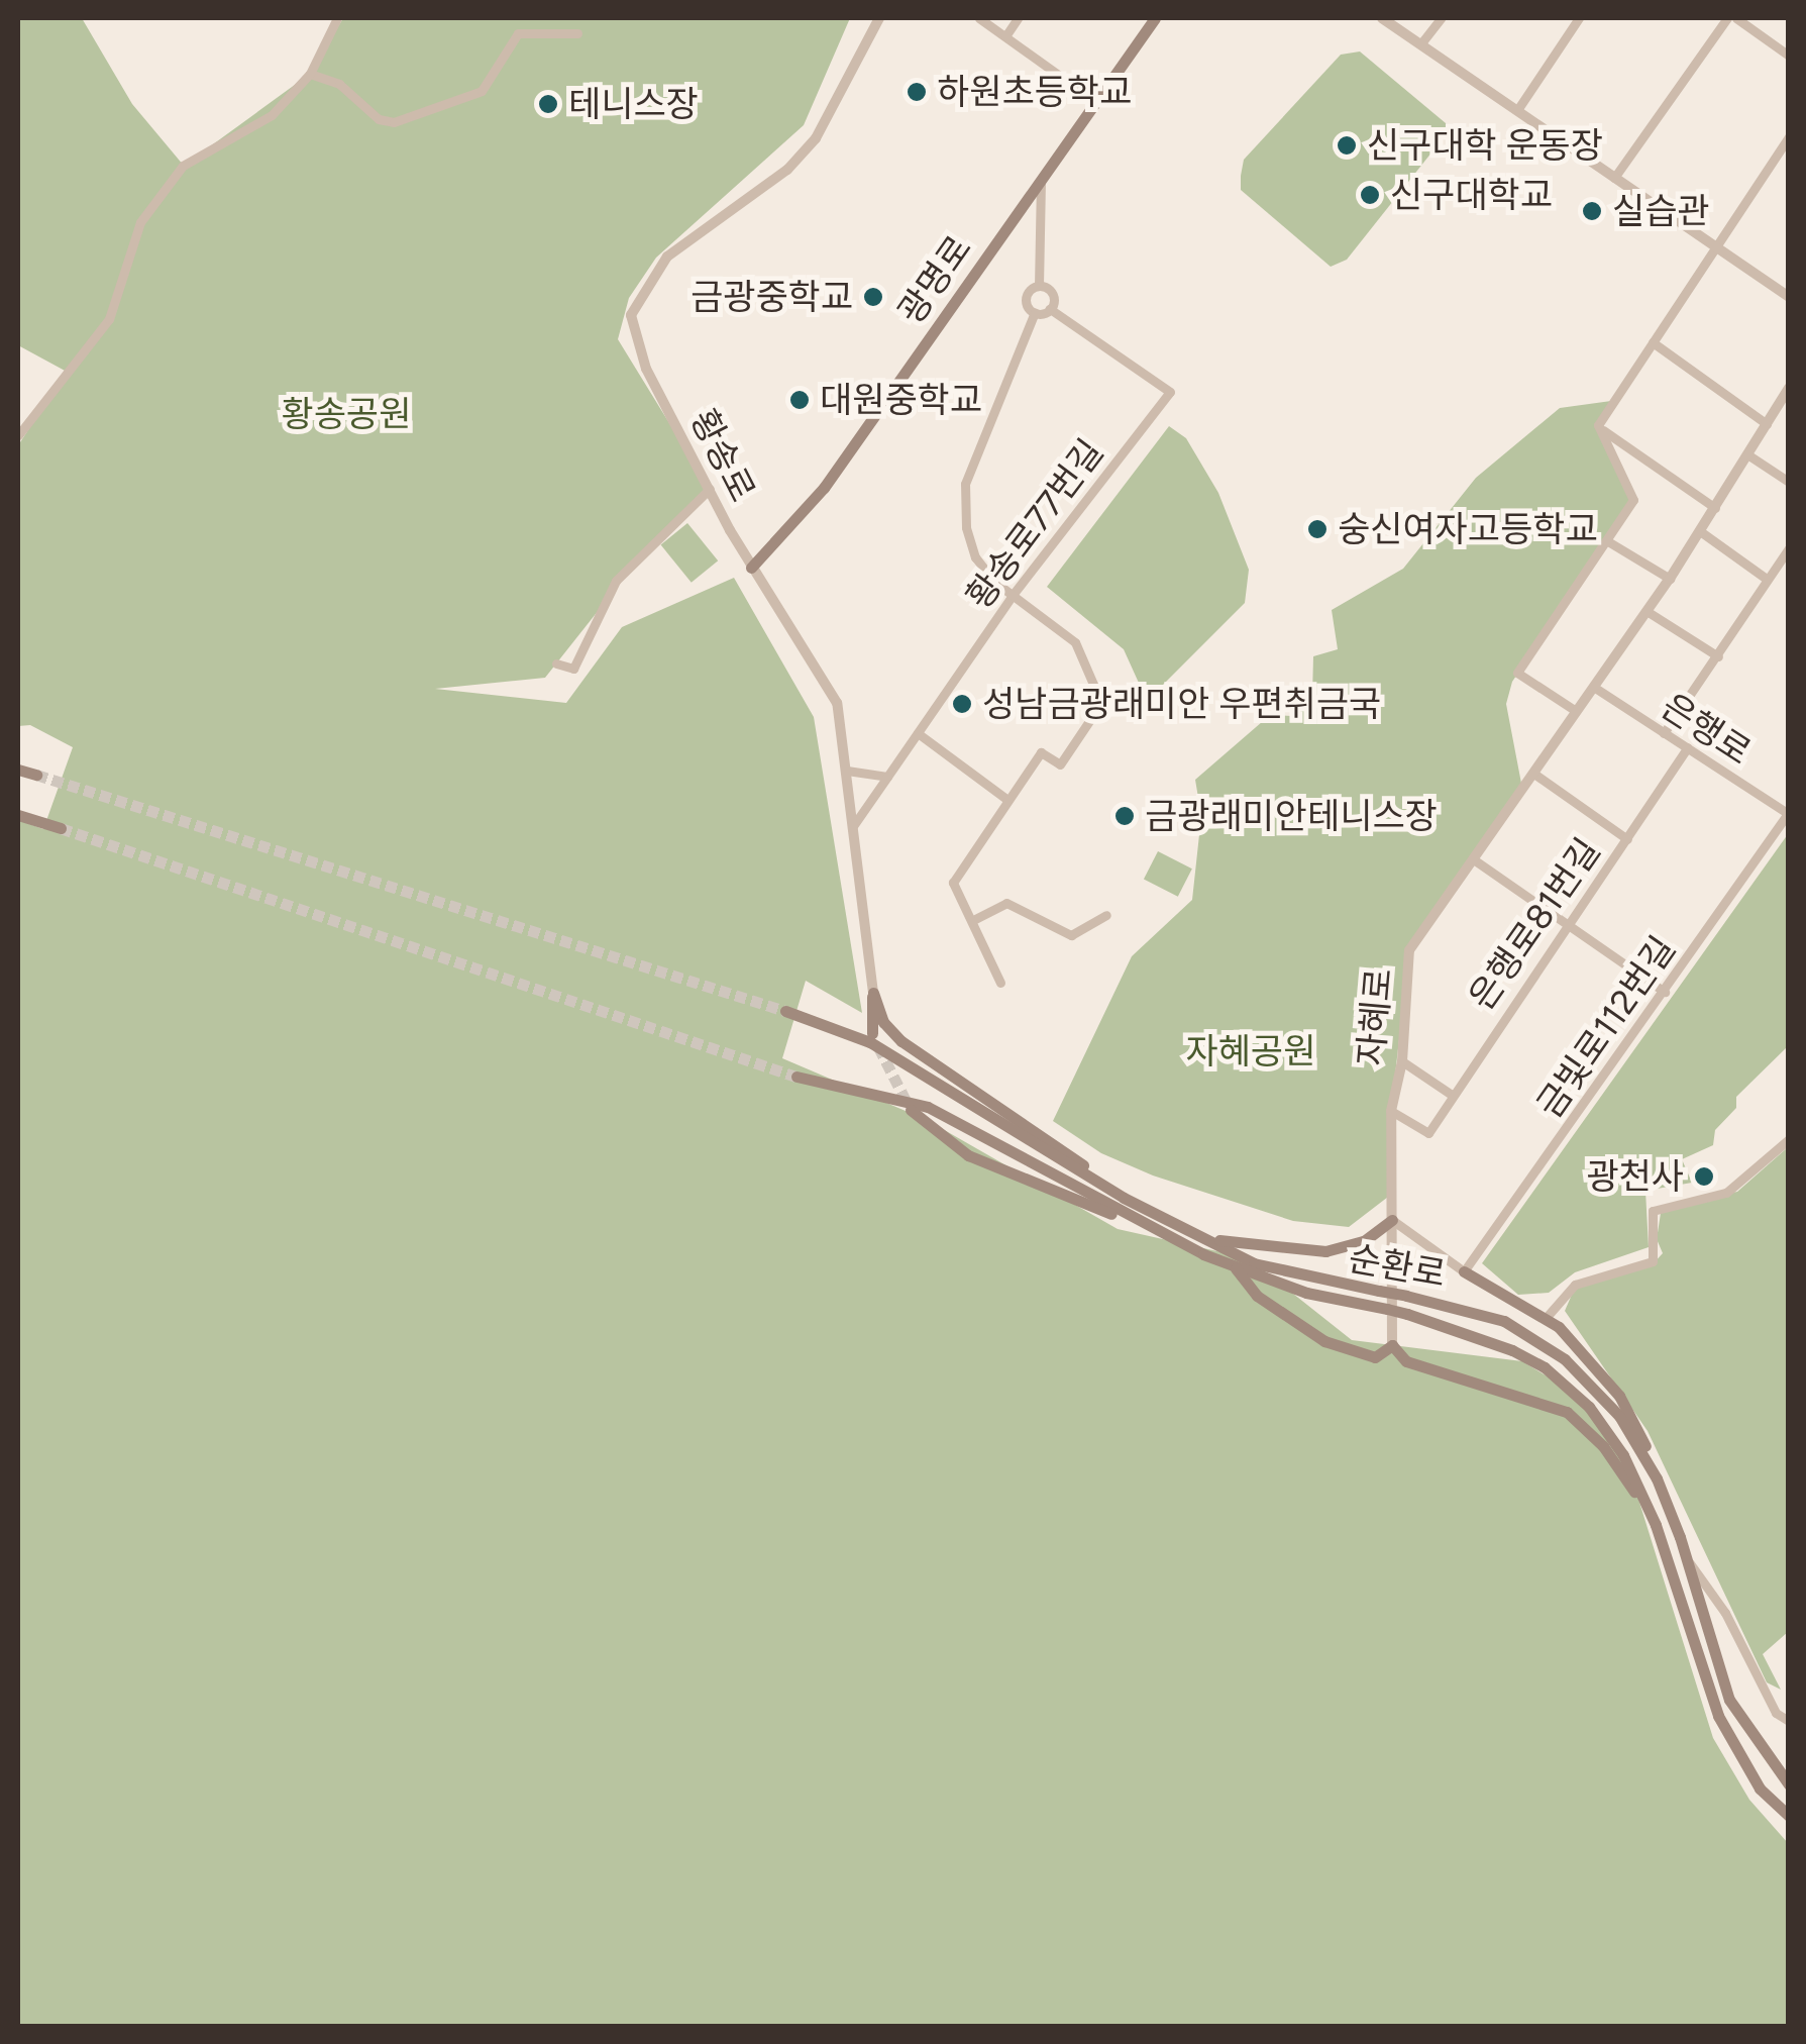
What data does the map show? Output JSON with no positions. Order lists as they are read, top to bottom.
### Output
{
  "streets": {
    "main road": ["광명로", "순환로"],
    "street": [
      "황송로",
      "황송로77번길",
      "은행로",
      "은행로81번길",
      "자혜로",
      "금빛로112번길"
    ]
  },
  "crossings": [
    ["광명로", "황송로"],
    ["황송로", "황송로77번길"],
    ["은행로", "은행로81번길"],
    ["은행로", "자혜로"],
    ["은행로", "금빛로112번길"],
    ["은행로81번길", "자혜로"]
  ],
  "parks": ["황송공원", "자혜공원"],
  "places": [
    "하원초등학교",
    "테니스장",
    "신구대학 운동장",
    "신구대학교",
    "실습관",
    "금광중학교",
    "대원중학교",
    "숭신여자고등학교",
    "성남금광래미안 우편취금국",
    "금광래미안테니스장",
    "광천사"
  ]
}
